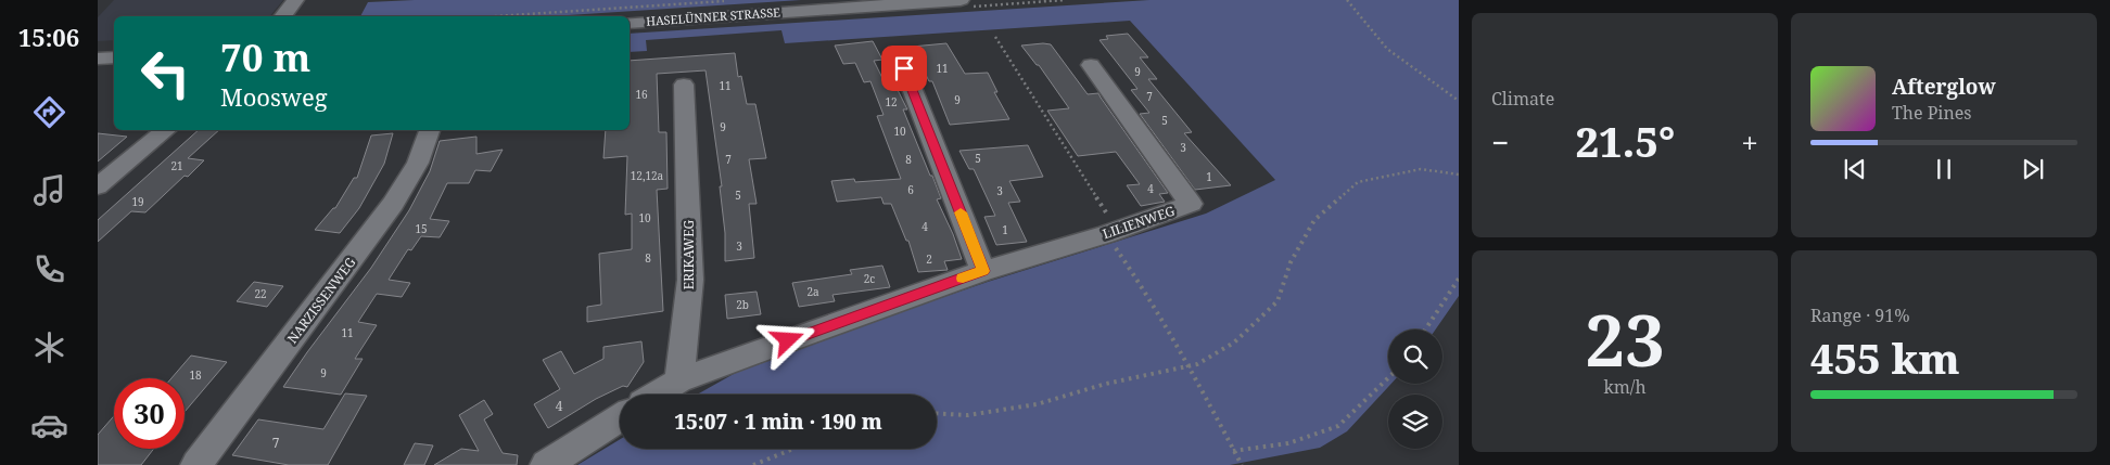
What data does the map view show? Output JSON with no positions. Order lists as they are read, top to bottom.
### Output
{
  "streets": {
    "street": [
      "HASELÜNNER STRASSE",
      "LILIENWEG",
      "ERIKAWEG",
      "NARZISSENWEG"
    ]
  },
  "crossings": [
    ["LILIENWEG", "ERIKAWEG"]
  ],
  "house_numbers": [
    "11",
    "9",
    "11",
    "16",
    "7",
    "9",
    "12",
    "5",
    "9",
    "10",
    "3",
    "5",
    "7",
    "8",
    "21",
    "12,12a",
    "1",
    "4",
    "6",
    "3",
    "5",
    "19",
    "10",
    "4",
    "15",
    "1",
    "3",
    "8",
    "2",
    "2c",
    "2a",
    "22",
    "2b",
    "11",
    "9",
    "18",
    "4",
    "7"
  ],
  "page": {
    "tabs": "15:06",
    "tile": [
      "Climate",
      ["23", "km/h"],
      ["Range · 91%", "455 km"]
    ],
    "turn": ["70 m", "Moosweg"],
    "song": ["Afterglow", "The Pines"],
    "heat": ["−", "21.5°", "+"],
    "limit": "30",
    "trip": "15:07 · 1 min · 190 m"
  }
}
